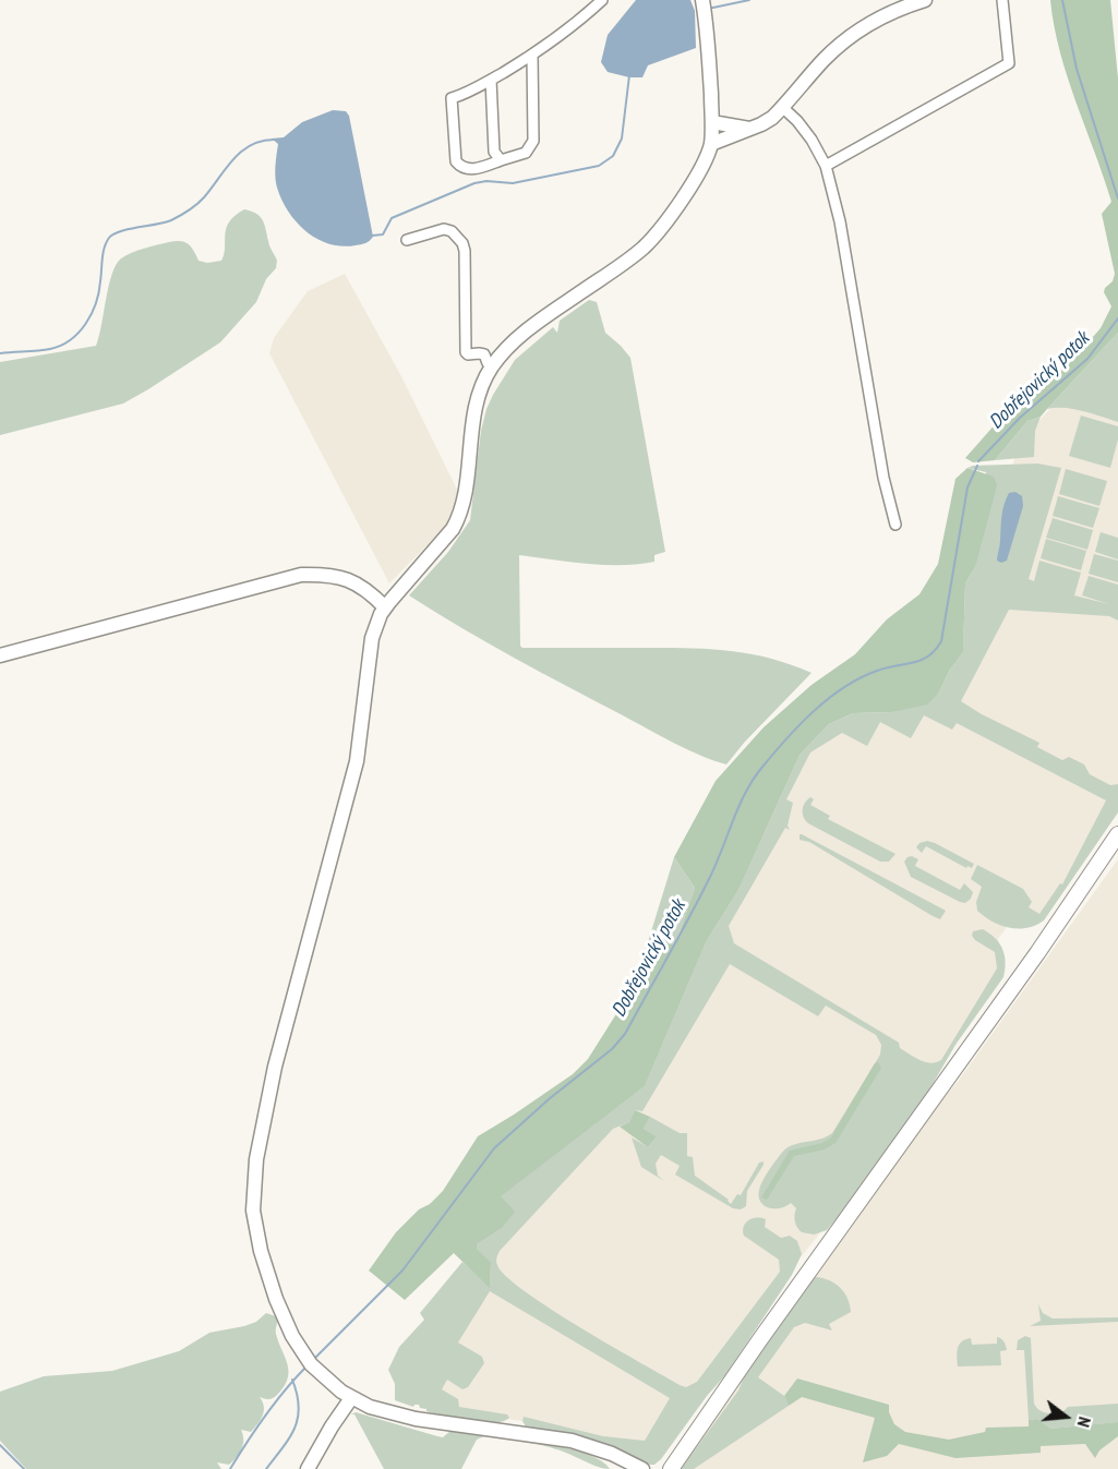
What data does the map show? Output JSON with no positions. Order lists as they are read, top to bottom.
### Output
{
  "water": ["Dobřejovický potok"],
  "north": "right"
}
